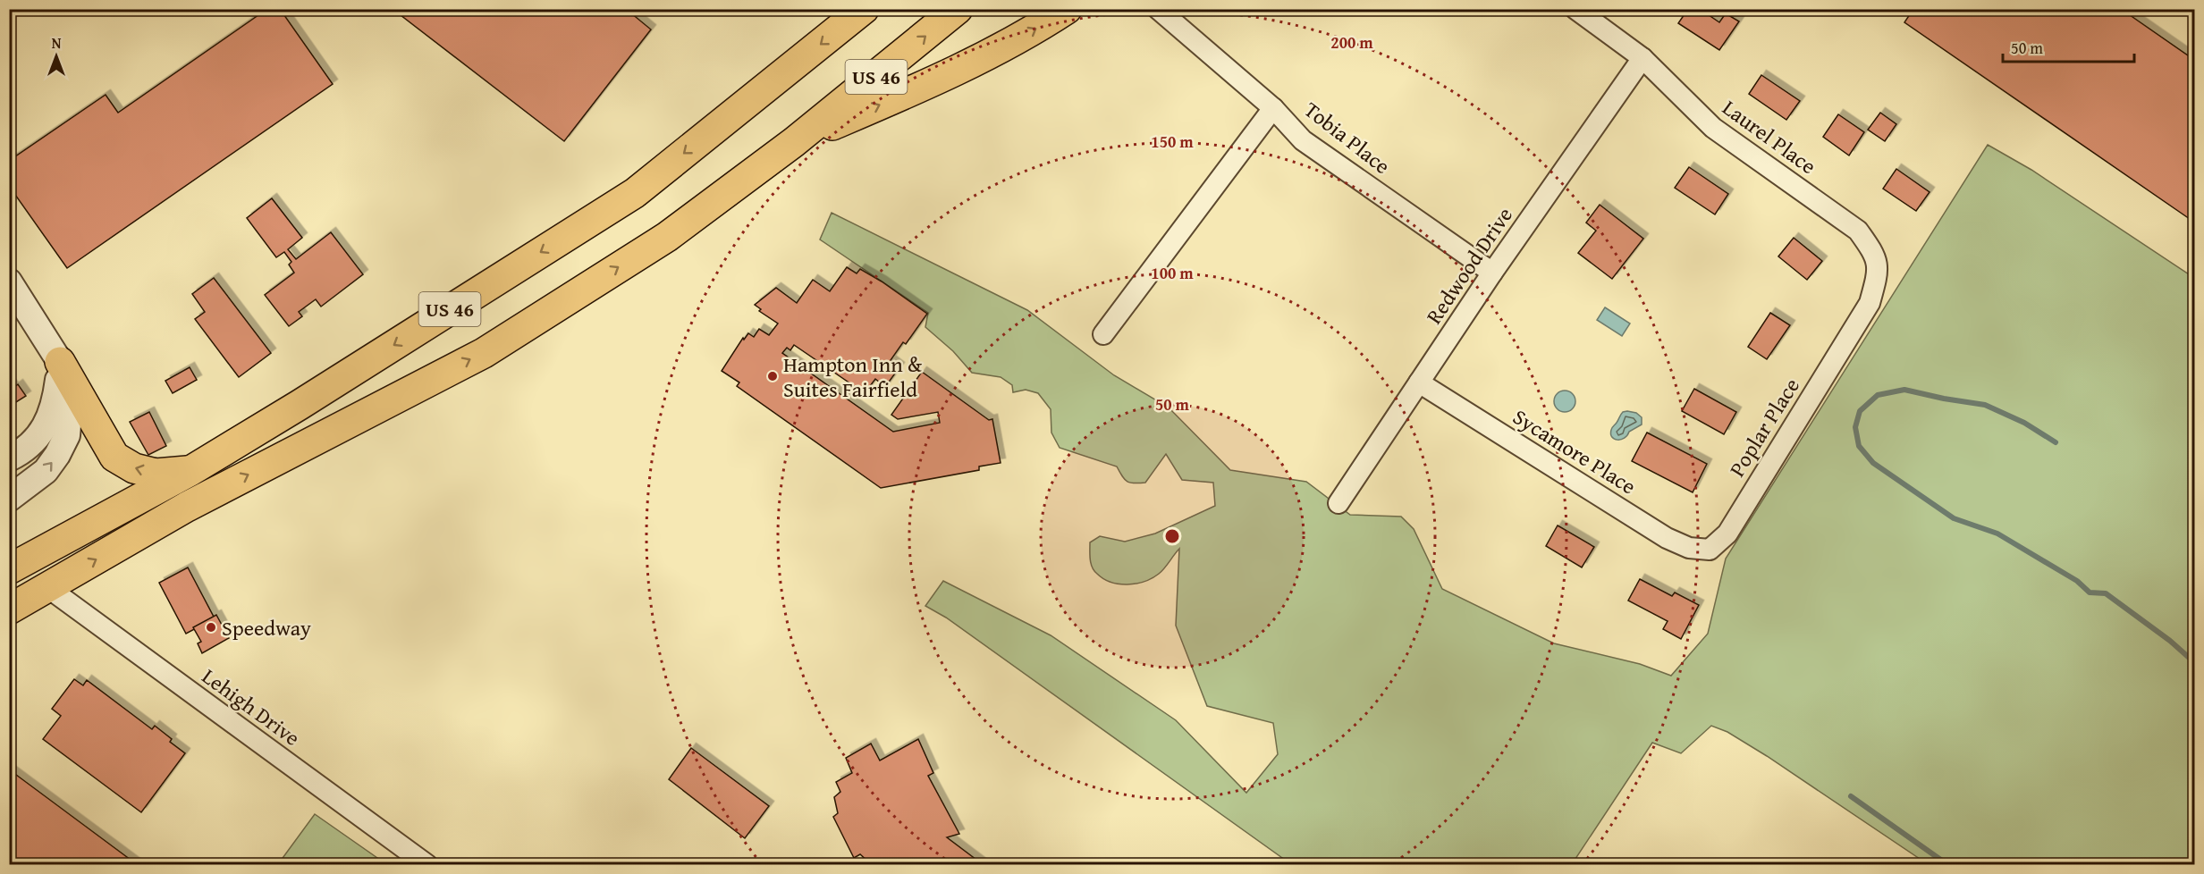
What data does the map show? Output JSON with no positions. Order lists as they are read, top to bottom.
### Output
{
  "streets": {
    "highway": ["US 46"],
    "street": [
      "Laurel Place",
      "Tobia Place",
      "Redwood Drive",
      "Poplar Place",
      "Sycamore Place",
      "Lehigh Drive"
    ]
  },
  "crossings": [
    ["US 46", "Lehigh Drive"],
    ["Laurel Place", "Redwood Drive"],
    ["Laurel Place", "Poplar Place"],
    ["Tobia Place", "Redwood Drive"],
    ["Redwood Drive", "Sycamore Place"],
    ["Poplar Place", "Sycamore Place"]
  ],
  "places": ["Hampton Inn & Suites Fairfield", "Speedway"],
  "scale_bar": "50 m",
  "north": "top",
  "rings": [
    "200 m",
    "150 m",
    "100 m",
    "50 m"
  ]
}
